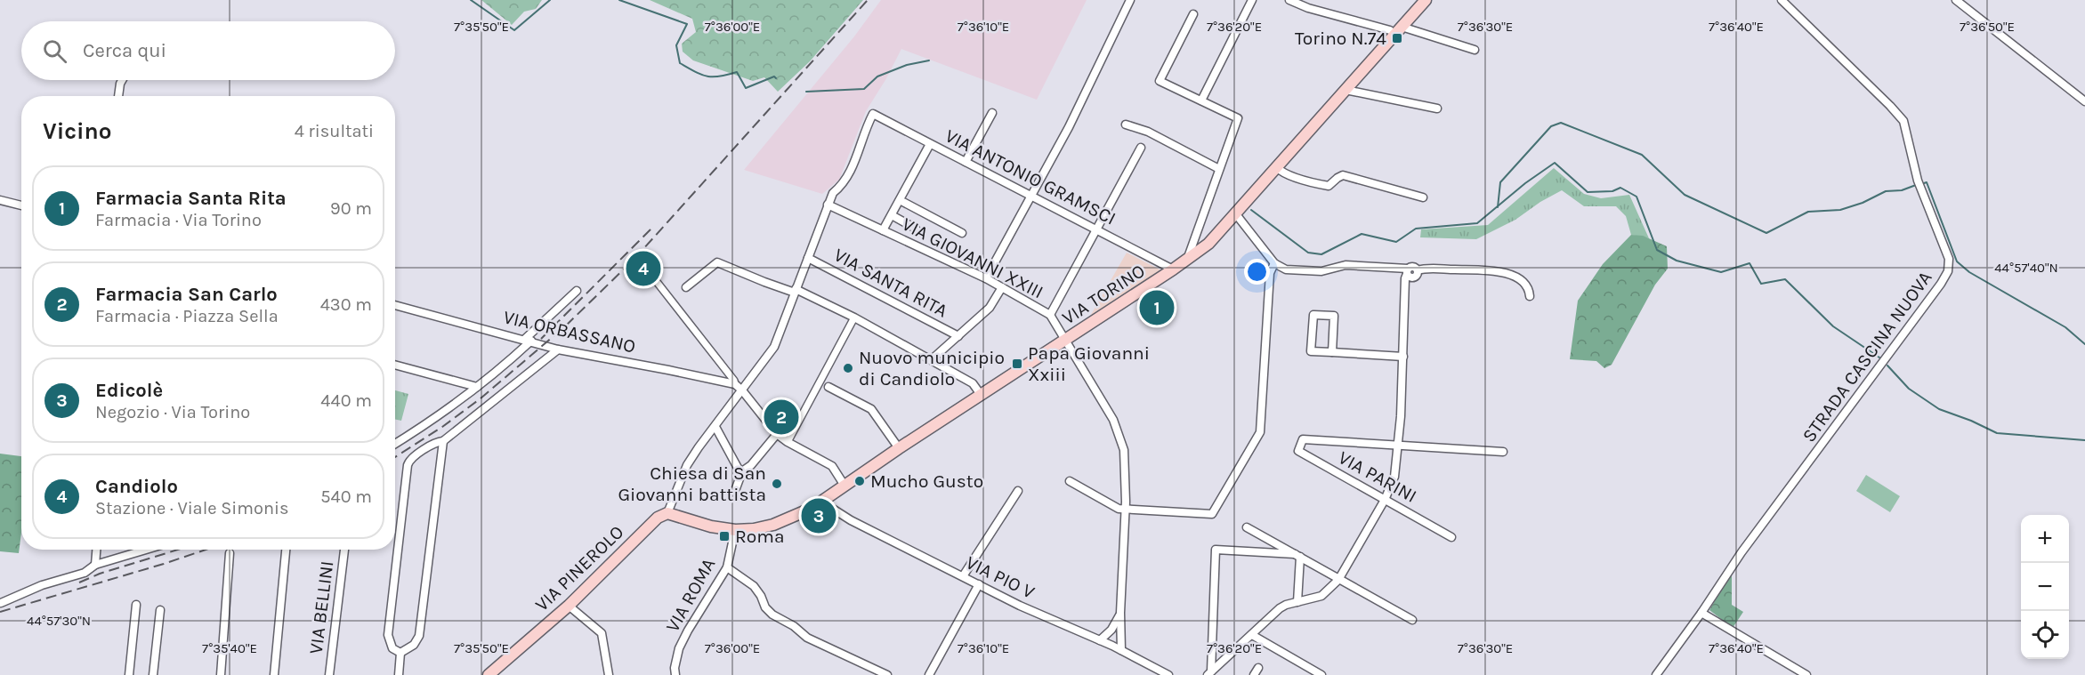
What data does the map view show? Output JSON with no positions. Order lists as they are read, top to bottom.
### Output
{
  "streets": {
    "main road": ["VIA TORINO", "VIA PINEROLO"],
    "street": [
      "VIA ANTONIO GRAMSCI",
      "VIA GIOVANNI XXIII",
      "VIA SANTA RITA",
      "VIA ORBASSANO",
      "STRADA CASCINA NUOVA",
      "VIA PARINI",
      "VIA PIO V",
      "VIA ROMA",
      "VIA BELLINI"
    ]
  },
  "crossings": [
    ["VIA ANTONIO GRAMSCI", "VIA GIOVANNI XXIII"],
    ["VIA ANTONIO GRAMSCI", "VIA TORINO"],
    ["VIA GIOVANNI XXIII", "VIA TORINO"],
    ["VIA GIOVANNI XXIII", "VIA PIO V"],
    ["VIA TORINO", "VIA ORBASSANO"],
    ["VIA TORINO", "VIA PIO V"],
    ["VIA TORINO", "VIA ROMA"]
  ],
  "places": {
    "transit": ["Torino N.74", "Papa Giovanni Xxiii", "Roma"],
    "other": ["Nuovo municipio di Candiolo", "Mucho Gusto", "Chiesa di San Giovanni battista"]
  },
  "page": {
    "search": "Cerca qui",
    "heading": ["Vicino", "4 risultati"],
    "list": [
      {
        "mark": "1",
        "name": "Farmacia Santa Rita",
        "note": "Farmacia · Via Torino",
        "value": "90 m"
      },
      {
        "mark": "2",
        "name": "Farmacia San Carlo",
        "note": "Farmacia · Piazza Sella",
        "value": "430 m"
      },
      {
        "mark": "3",
        "name": "Edicolè",
        "note": "Negozio · Via Torino",
        "value": "440 m"
      },
      {
        "mark": "4",
        "name": "Candiolo",
        "note": "Stazione · Viale Simonis",
        "value": "540 m"
      }
    ],
    "pins": [
      "4",
      "1",
      "2",
      "3"
    ],
    "map_buttons": ["+", "−"]
  },
  "coordinates": [
    "7°35'50\"E",
    "7°36'00\"E",
    "7°36'10\"E",
    "7°36'20\"E",
    "7°36'30\"E",
    "7°36'40\"E",
    "7°36'50\"E",
    "44°57'40\"N",
    "44°57'30\"N",
    "7°35'40\"E"
  ]
}
